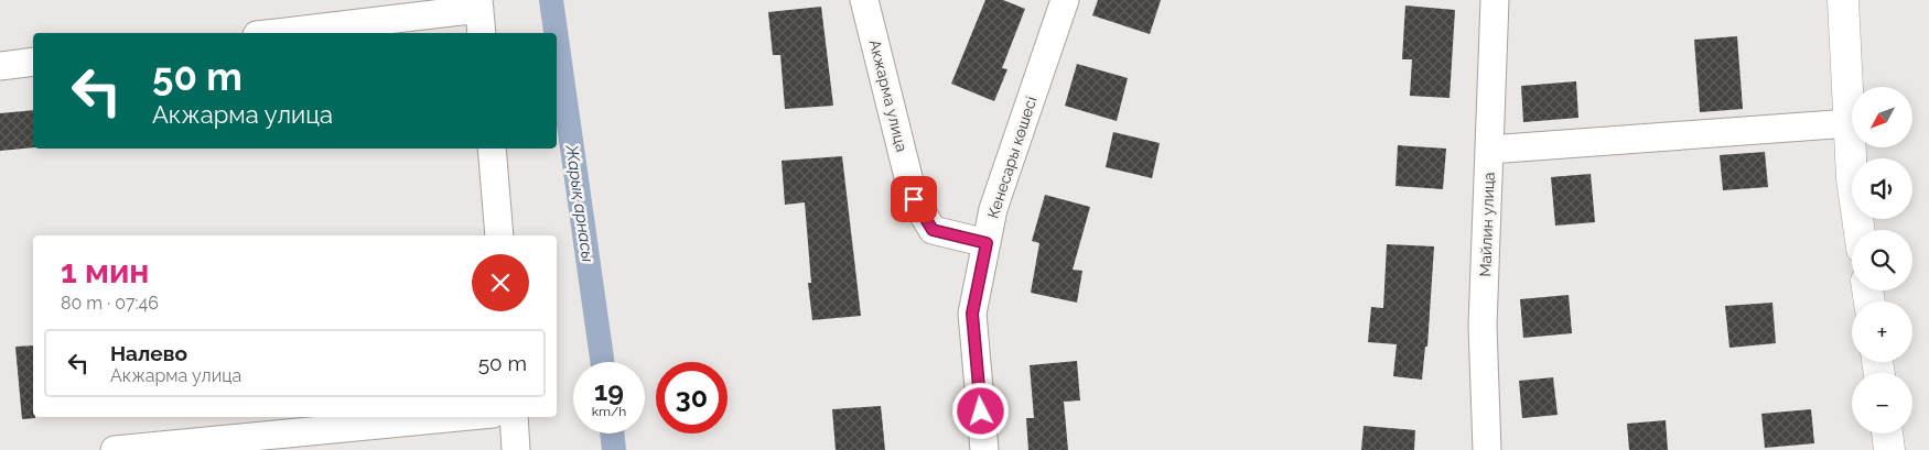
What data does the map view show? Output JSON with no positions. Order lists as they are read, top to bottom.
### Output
{
  "streets": {
    "street": ["Акжарма улица", "Кенесары көшесі", "Майлин улица"]
  },
  "crossings": [
    ["Акжарма улица", "Кенесары көшесі"]
  ],
  "water": ["Жарық арнасы"],
  "north": "bottom left",
  "page": {
    "turn": ["50 m", "Акжарма улица"],
    "map_buttons": ["+", "−"],
    "heading": ["1 мин", "80 m · 07:46"],
    "list": [
      {
        "name": "Налево",
        "note": "Акжарма улица",
        "value": "50 m"
      }
    ],
    "speed": "19 km/h",
    "limit": "30"
  }
}
